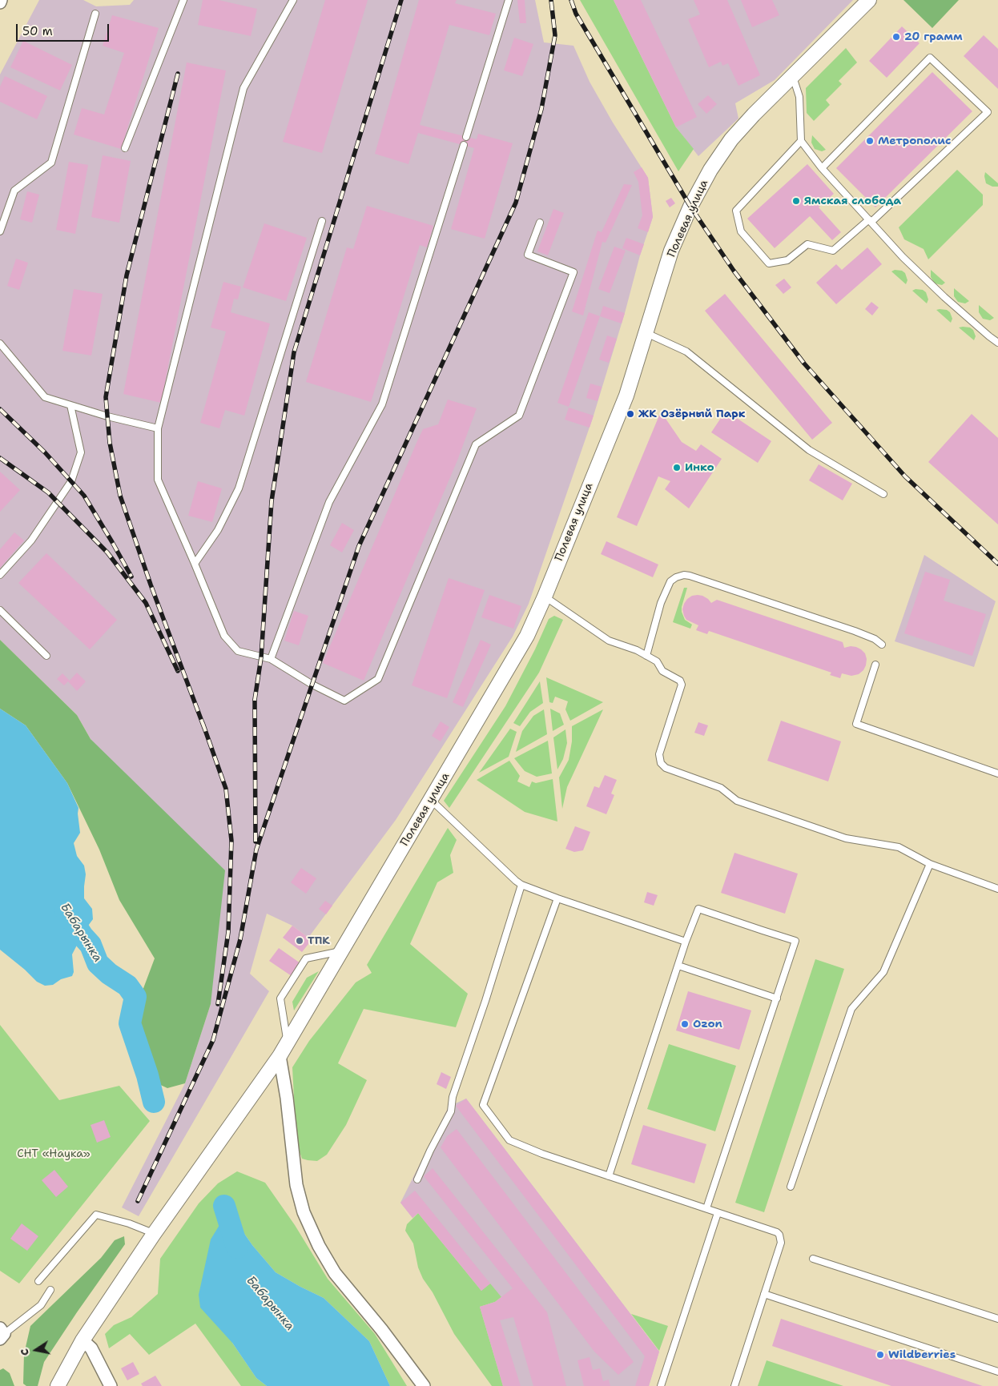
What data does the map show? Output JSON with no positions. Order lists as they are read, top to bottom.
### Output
{
  "streets": {
    "street": ["Полевая улица"]
  },
  "water": ["Бабарынка"],
  "parks": ["СНТ «Наука»"],
  "places": [
    "20 грамм",
    "Метрополис",
    "Ямская слобода",
    "ЖК Озёрный Парк",
    "Инко",
    "ТПК",
    "Ozon",
    "Wildberries"
  ],
  "scale_bar": "50 m",
  "north": "left"
}
